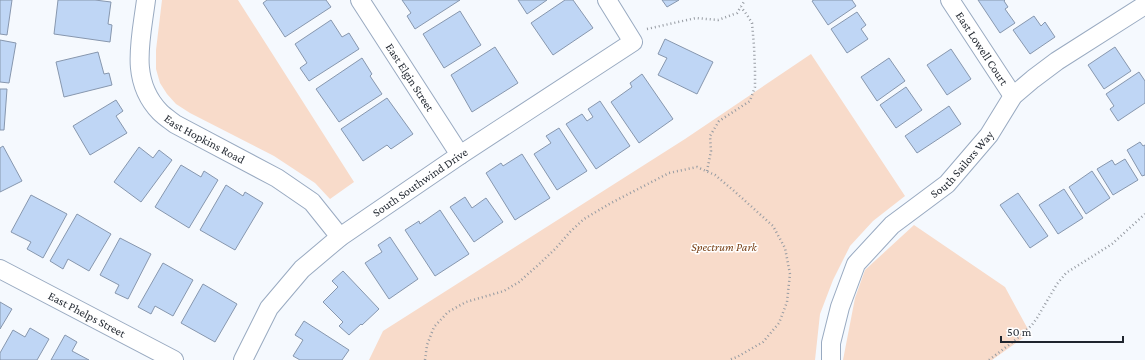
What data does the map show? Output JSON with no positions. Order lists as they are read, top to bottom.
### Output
{
  "streets": {
    "street": [
      "East Lowell Court",
      "East Elgin Street",
      "East Hopkins Road",
      "South Sailors Way",
      "South Southwind Drive",
      "East Phelps Street"
    ]
  },
  "crossings": [
    ["East Lowell Court", "South Sailors Way"],
    ["East Elgin Street", "South Southwind Drive"],
    ["East Hopkins Road", "South Southwind Drive"]
  ],
  "parks": ["Spectrum Park"],
  "scale_bar": "50 m"
}
